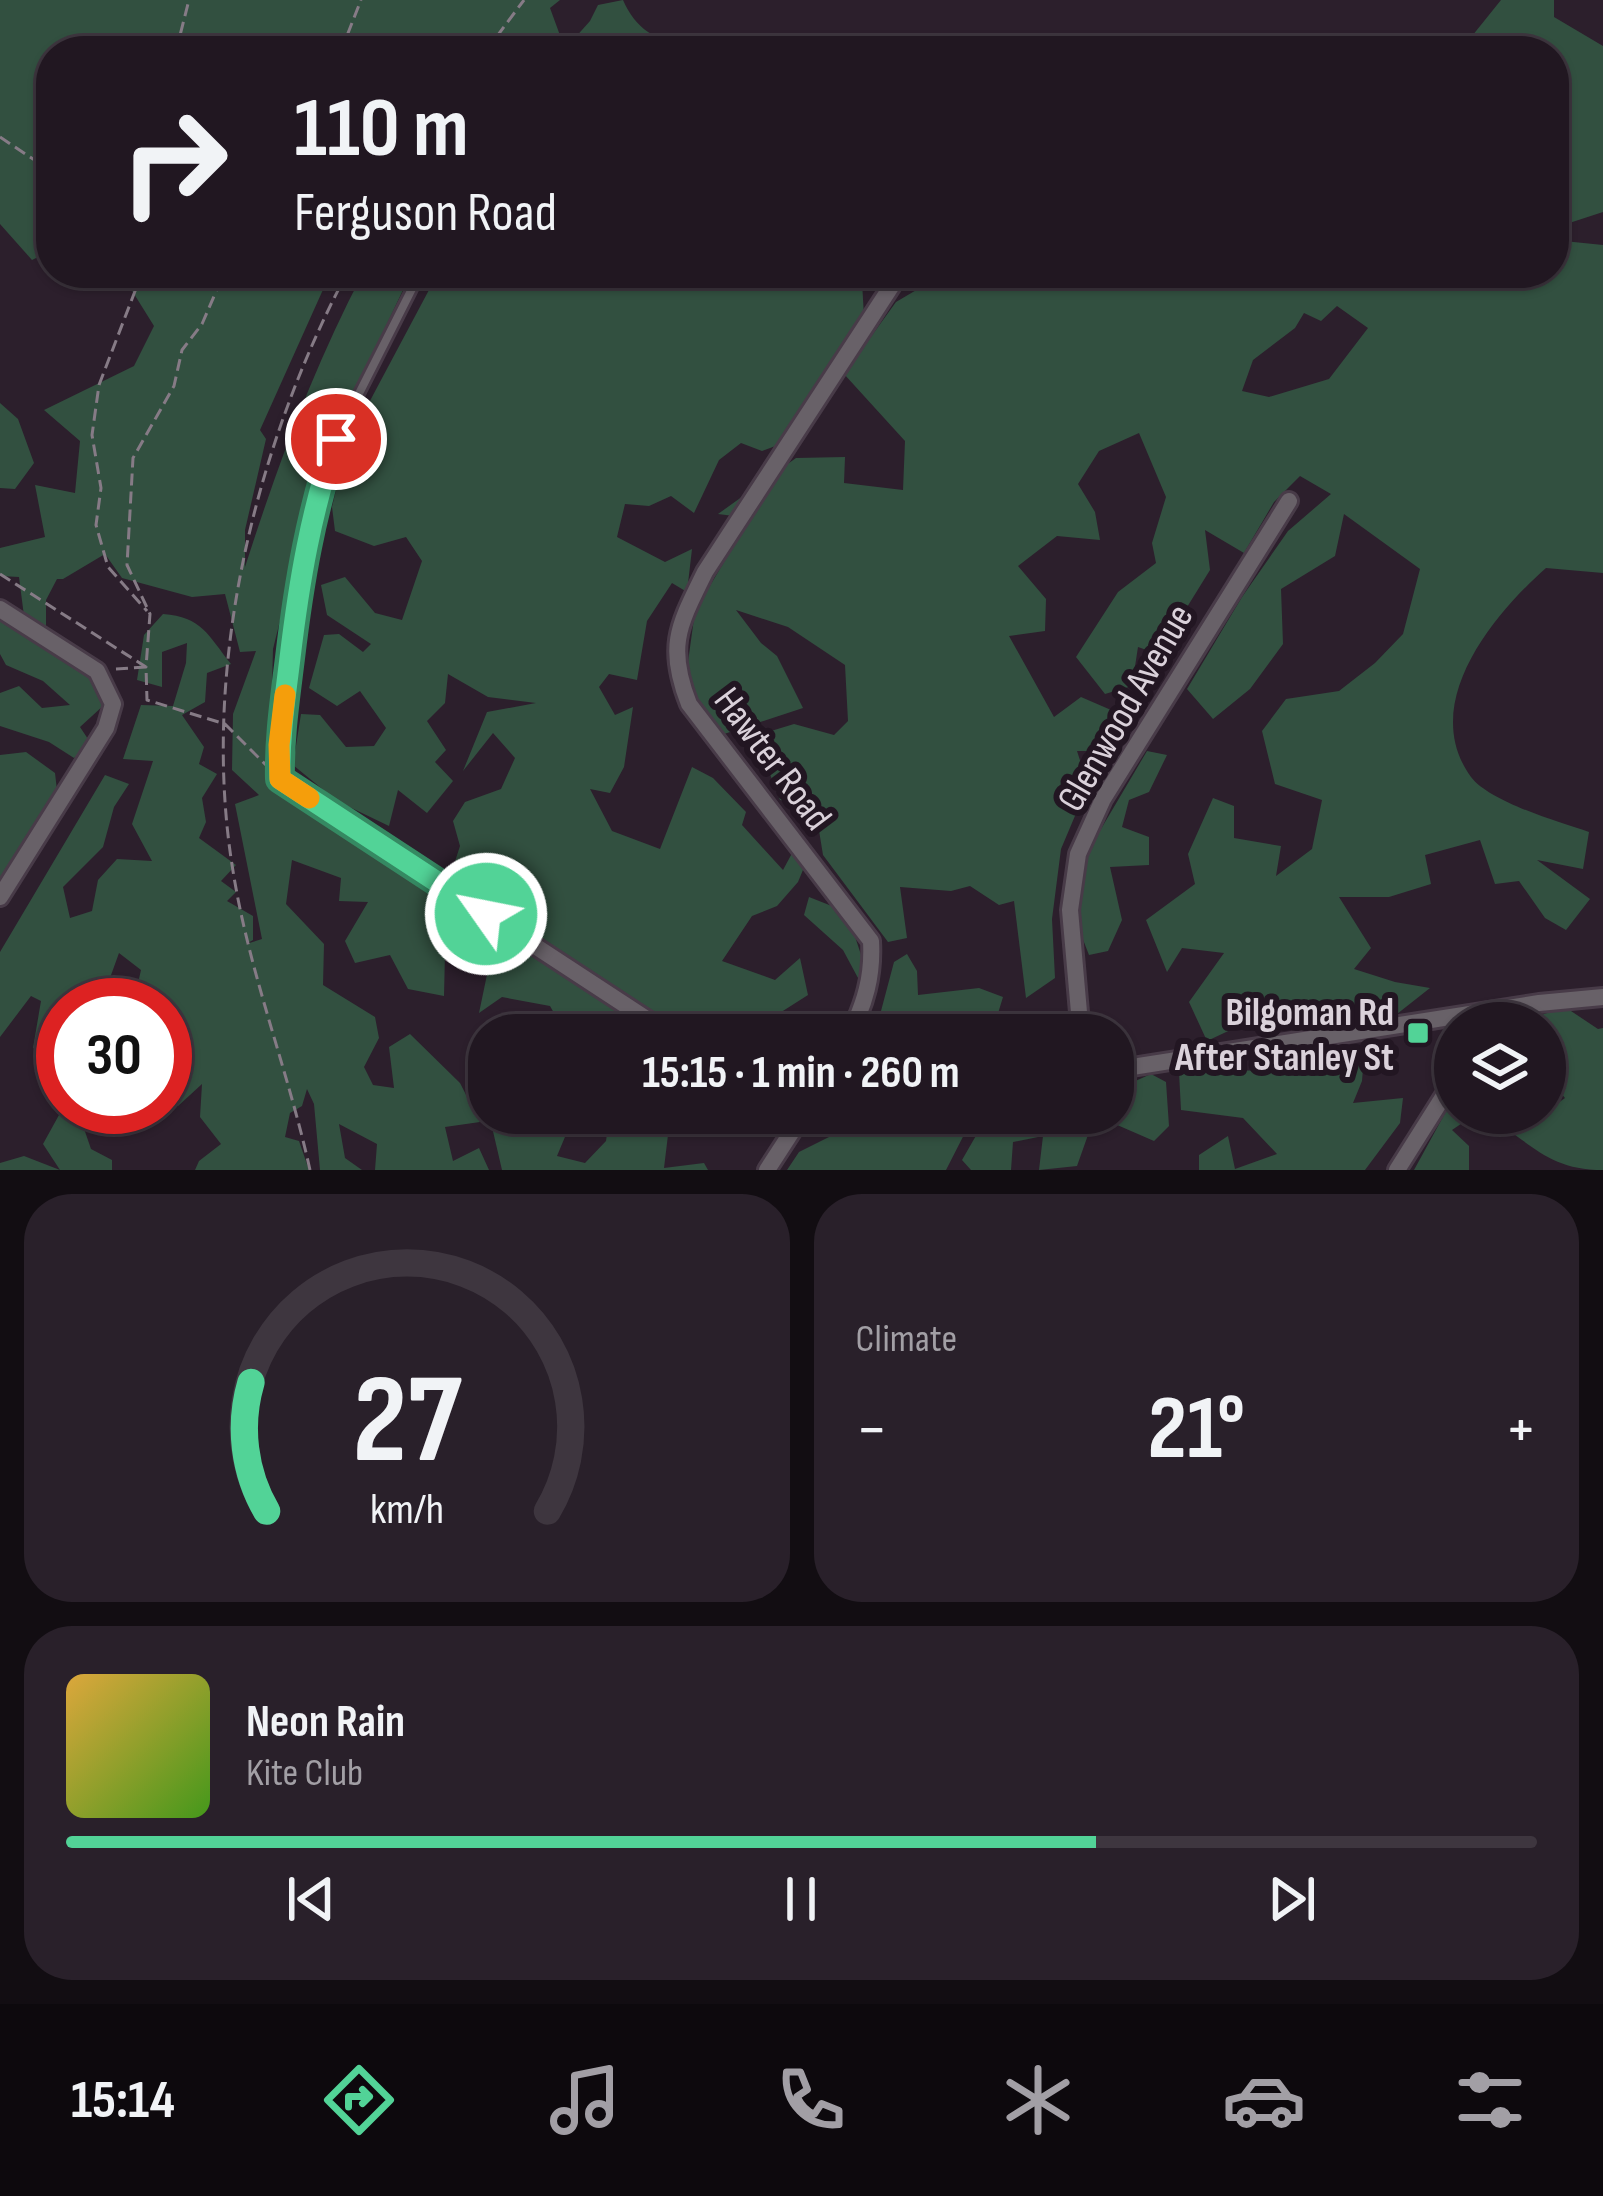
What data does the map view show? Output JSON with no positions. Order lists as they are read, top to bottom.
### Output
{
  "streets": {
    "street": ["Glenwood Avenue", "Hawter Road"]
  },
  "places": {
    "transit": ["Bilgoman Rd After Stanley St"]
  },
  "page": {
    "turn": ["110 m", "Ferguson Road"],
    "limit": "30",
    "trip": "15:15 · 1 min · 260 m",
    "tile": "Climate",
    "heat": ["−", "21°", "+"],
    "song": ["Neon Rain", "Kite Club"],
    "tabs": "15:14",
    "gauge": ["27", "km/h"]
  }
}
